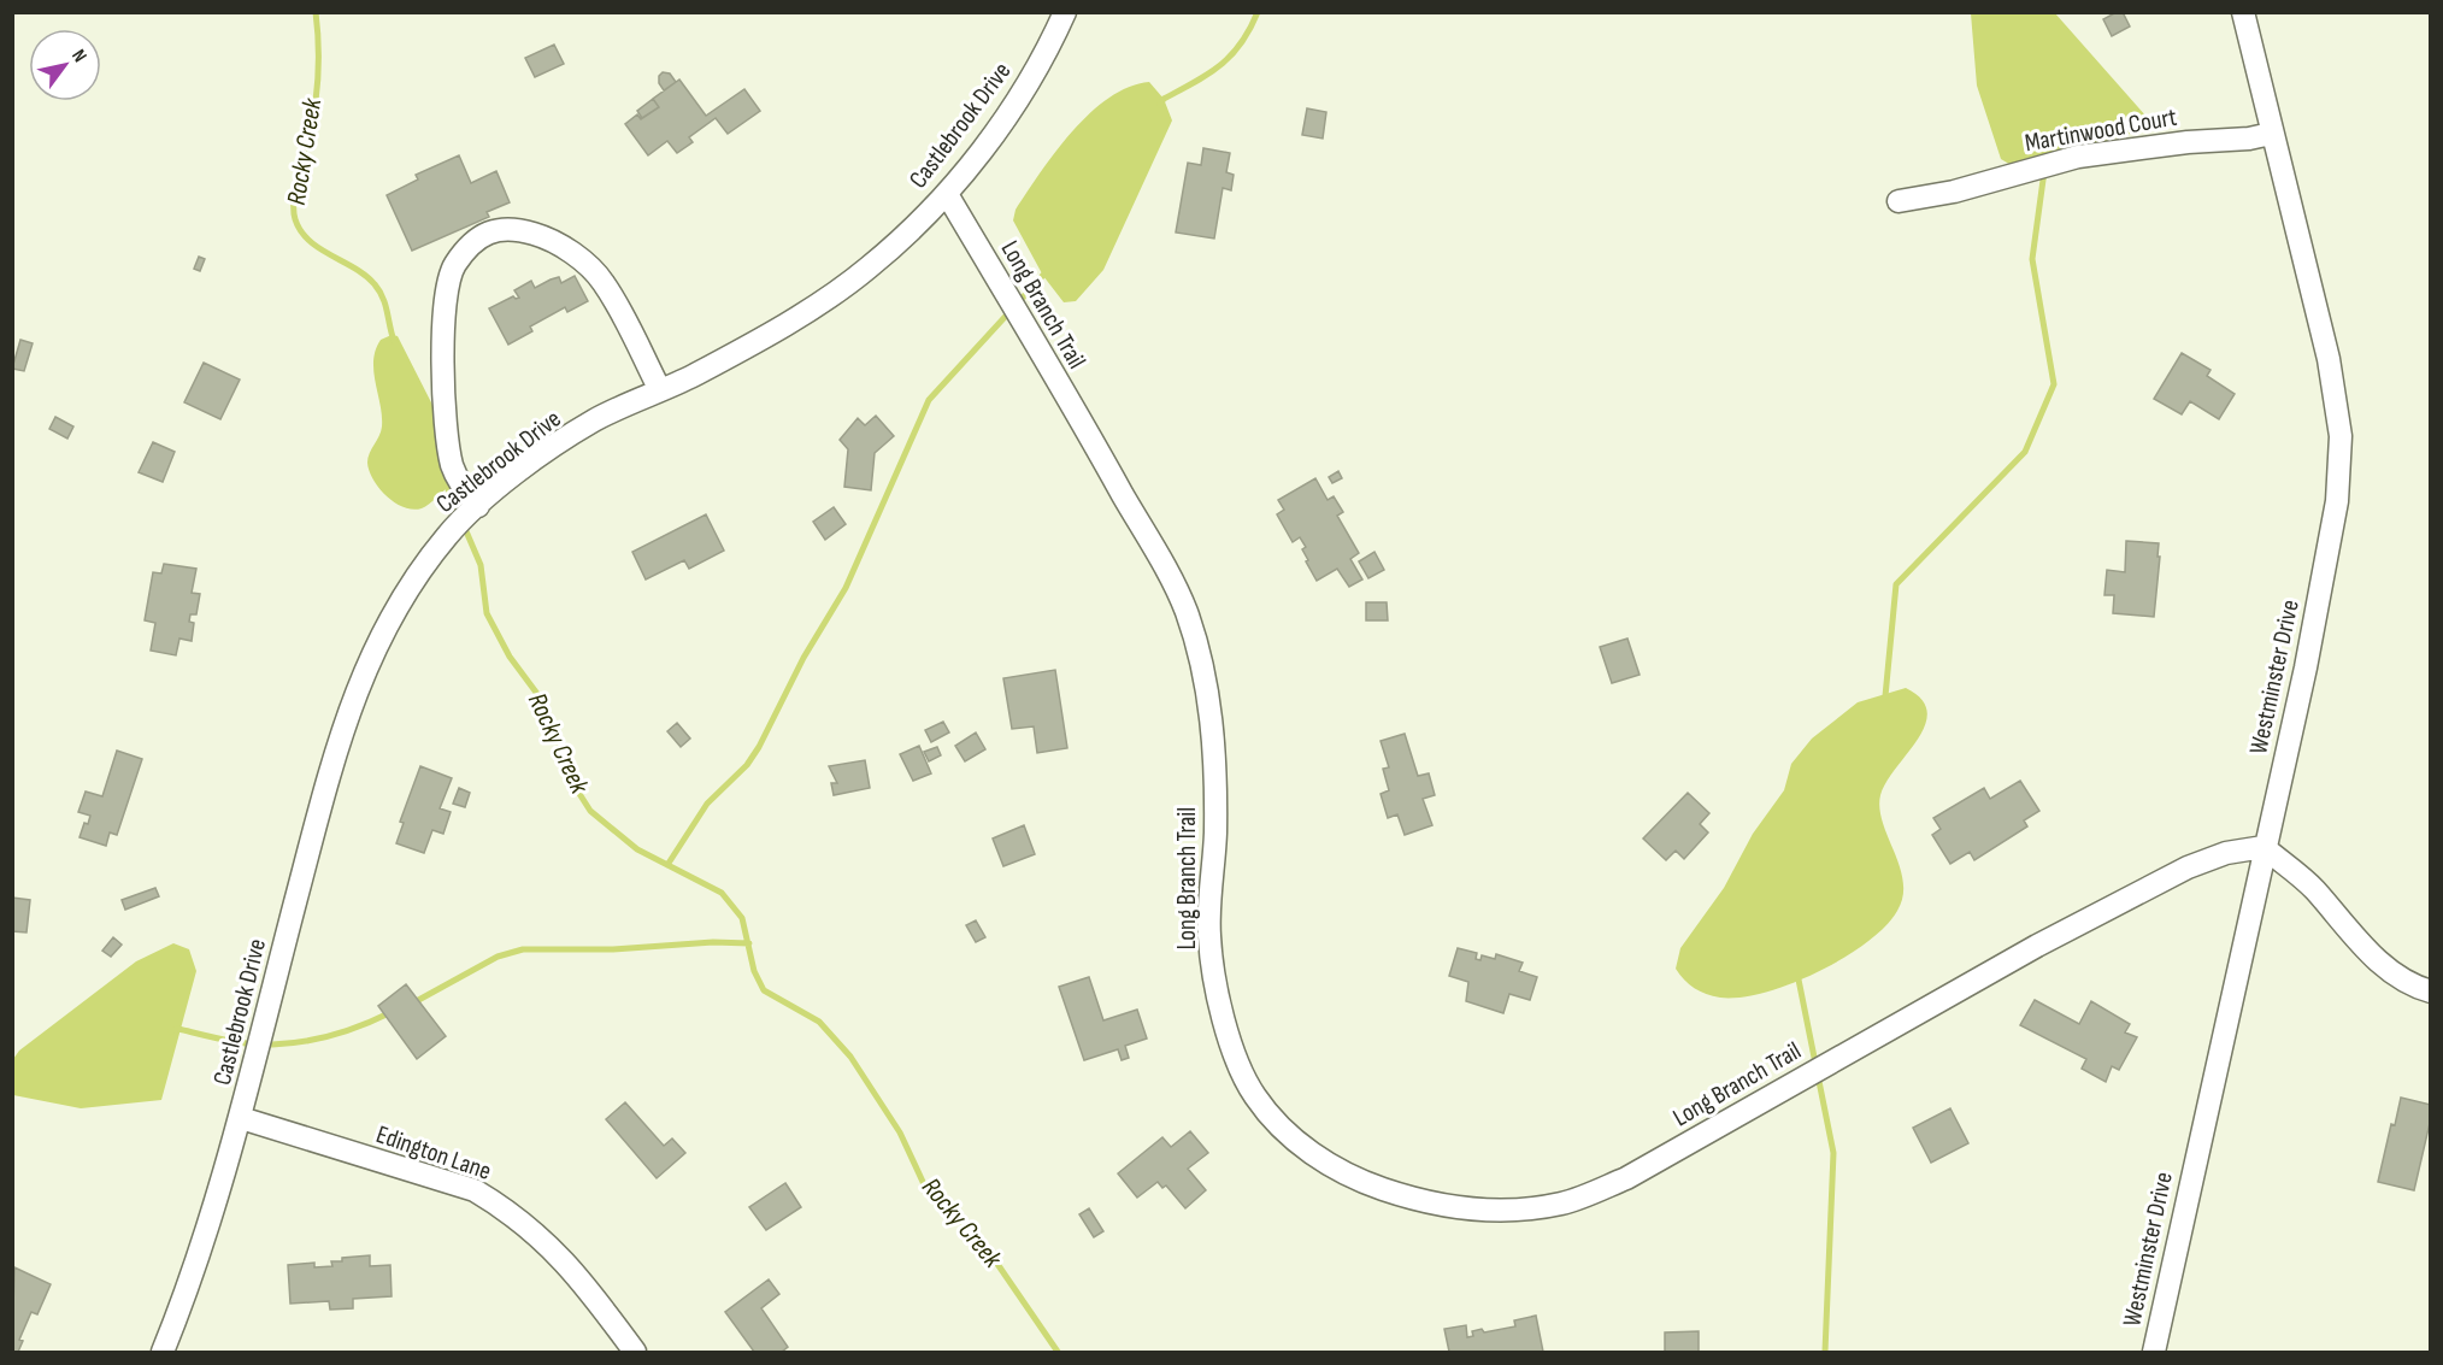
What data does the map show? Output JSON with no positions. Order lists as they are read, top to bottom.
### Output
{
  "streets": {
    "street": [
      "Castlebrook Drive",
      "Martinwood Court",
      "Long Branch Trail",
      "Westminster Drive",
      "Edington Lane"
    ]
  },
  "crossings": [
    ["Castlebrook Drive", "Long Branch Trail"],
    ["Castlebrook Drive", "Edington Lane"],
    ["Martinwood Court", "Westminster Drive"],
    ["Long Branch Trail", "Westminster Drive"]
  ],
  "water": ["Rocky Creek"],
  "north": "top right"
}
